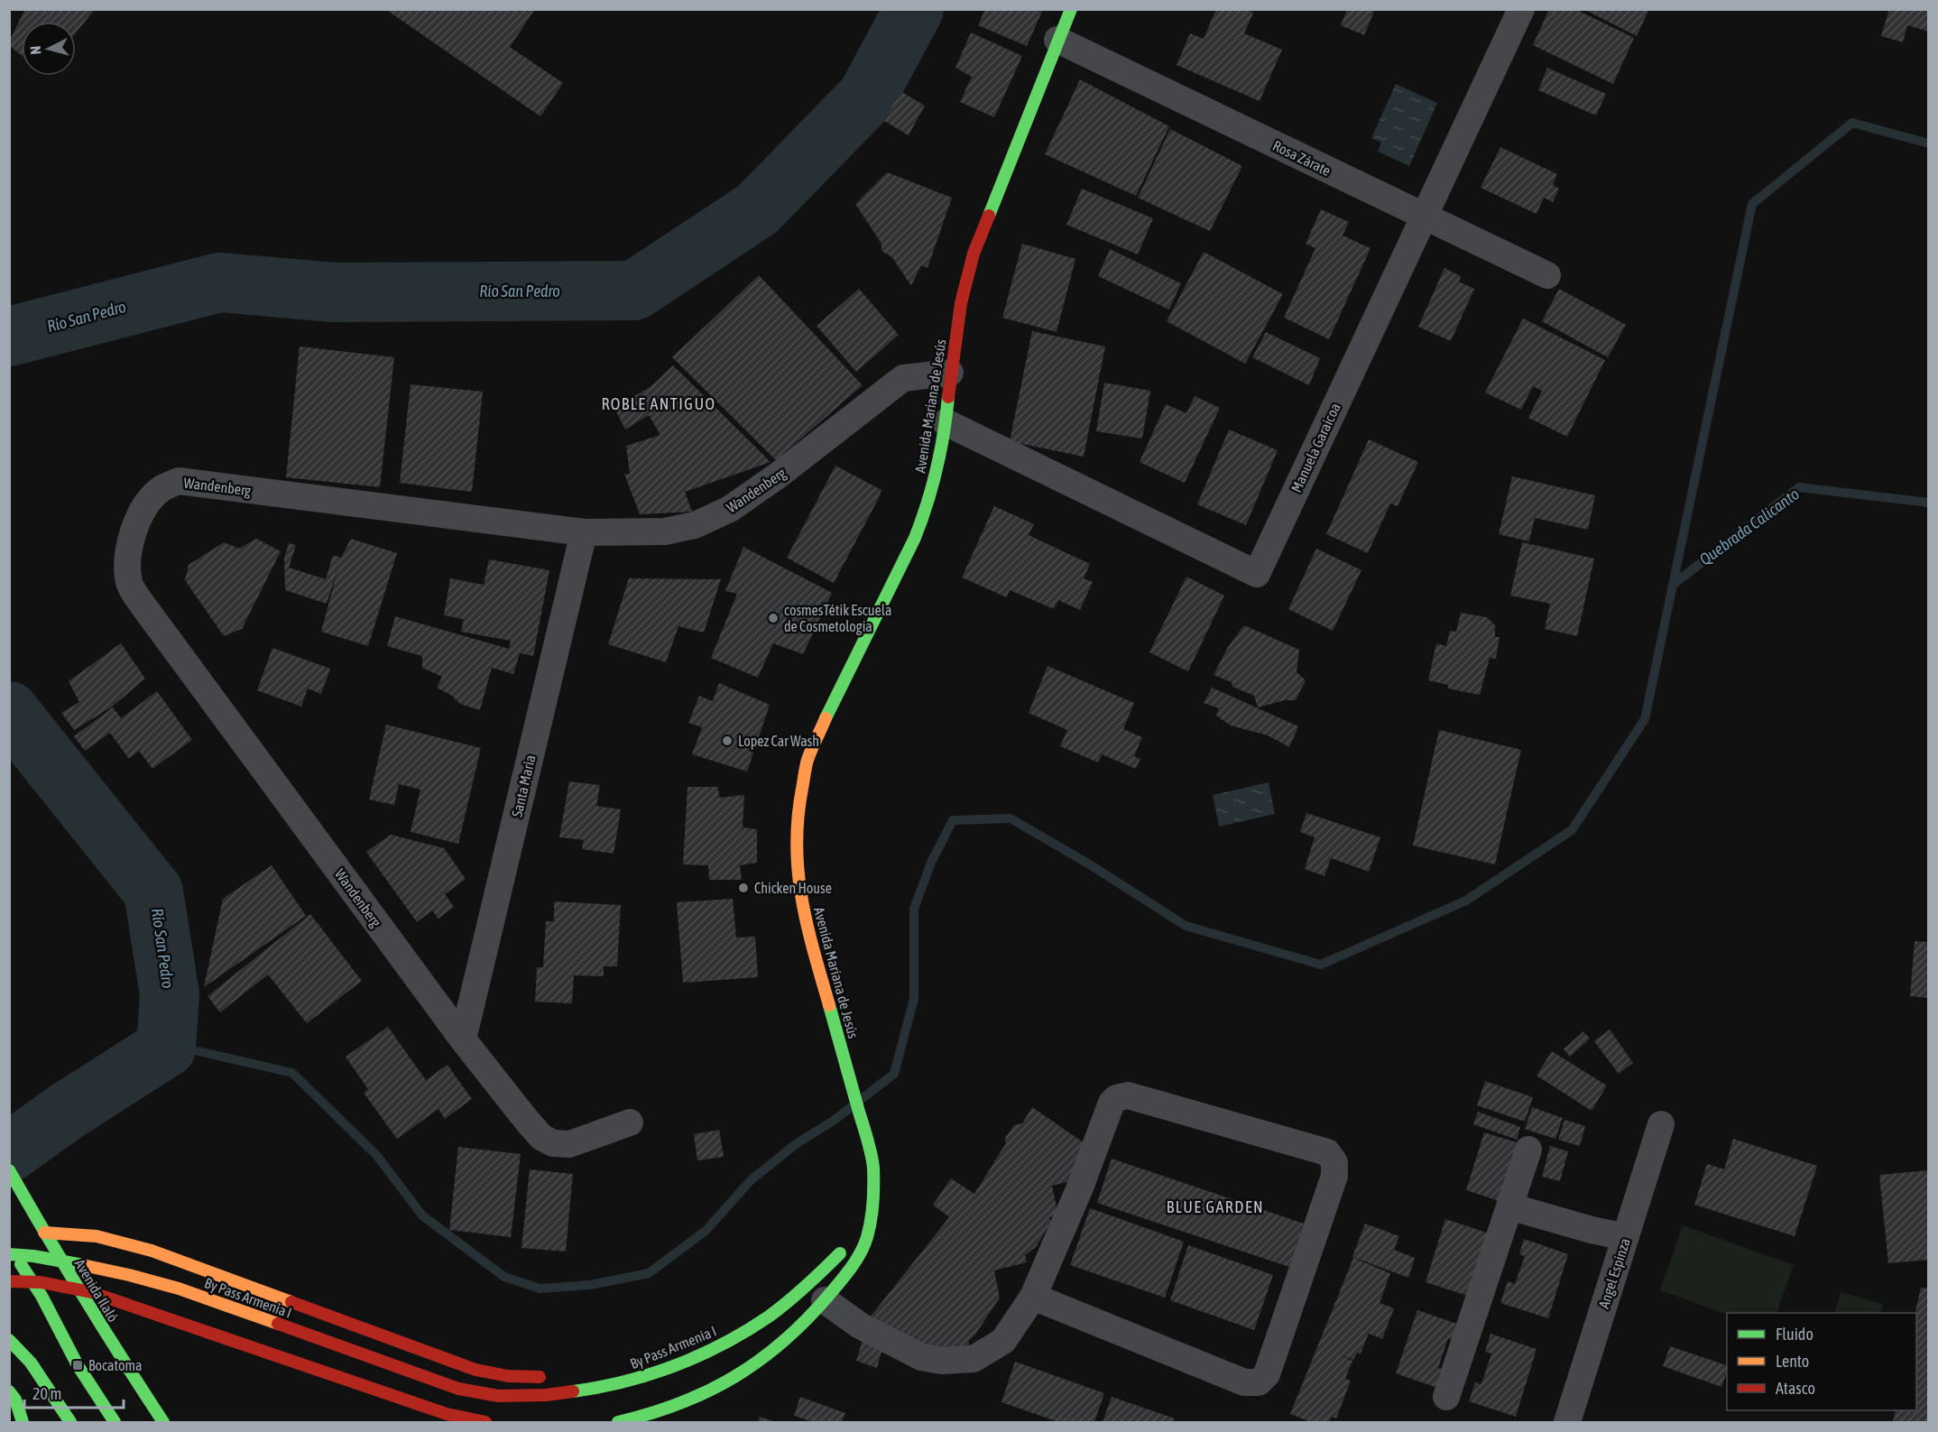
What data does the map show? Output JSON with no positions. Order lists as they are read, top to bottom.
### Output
{
  "streets": {
    "street": [
      "Rosa Zárate",
      "Avenida Mariana de Jesús",
      "Manuela Garaicoa",
      "Wandenberg",
      "Santa Marìa",
      "Angel Espinza",
      "Avenida Ilaló",
      "By Pass Armenia I"
    ]
  },
  "crossings": [
    ["Rosa Zárate", "Avenida Mariana de Jesús"],
    ["Rosa Zárate", "Manuela Garaicoa"],
    ["Avenida Mariana de Jesús", "Manuela Garaicoa"],
    ["Avenida Mariana de Jesús", "Wandenberg"],
    ["Wandenberg", "Santa Marìa"]
  ],
  "districts": ["ROBLE ANTIGUO", "BLUE GARDEN"],
  "water": ["Río San Pedro", "Quebrada Calicanto"],
  "places": {
    "other": ["cosmesTétik Escuela de Cosmetologia", "Lopez Car Wash", "Chicken House"],
    "transit": ["Bocatoma"]
  },
  "legend": ["Fluido", "Lento", "Atasco"],
  "scale_bar": "20 m",
  "north": "left"
}
